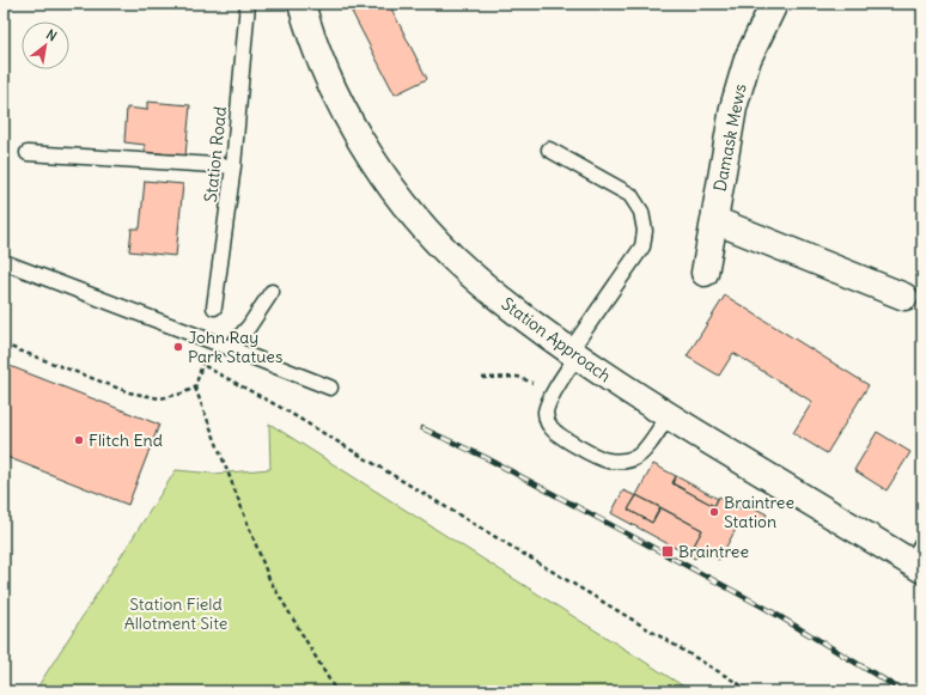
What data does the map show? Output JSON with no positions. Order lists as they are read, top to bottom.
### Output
{
  "streets": {
    "street": ["Damask Mews", "Station Approach"],
    "lane": ["Station Road"]
  },
  "parks": ["Station Field Allotment Site"],
  "places": {
    "other": ["John Ray Park Statues", "Flitch End", "Braintree Station"],
    "transit": ["Braintree"]
  },
  "north": "top right"
}
